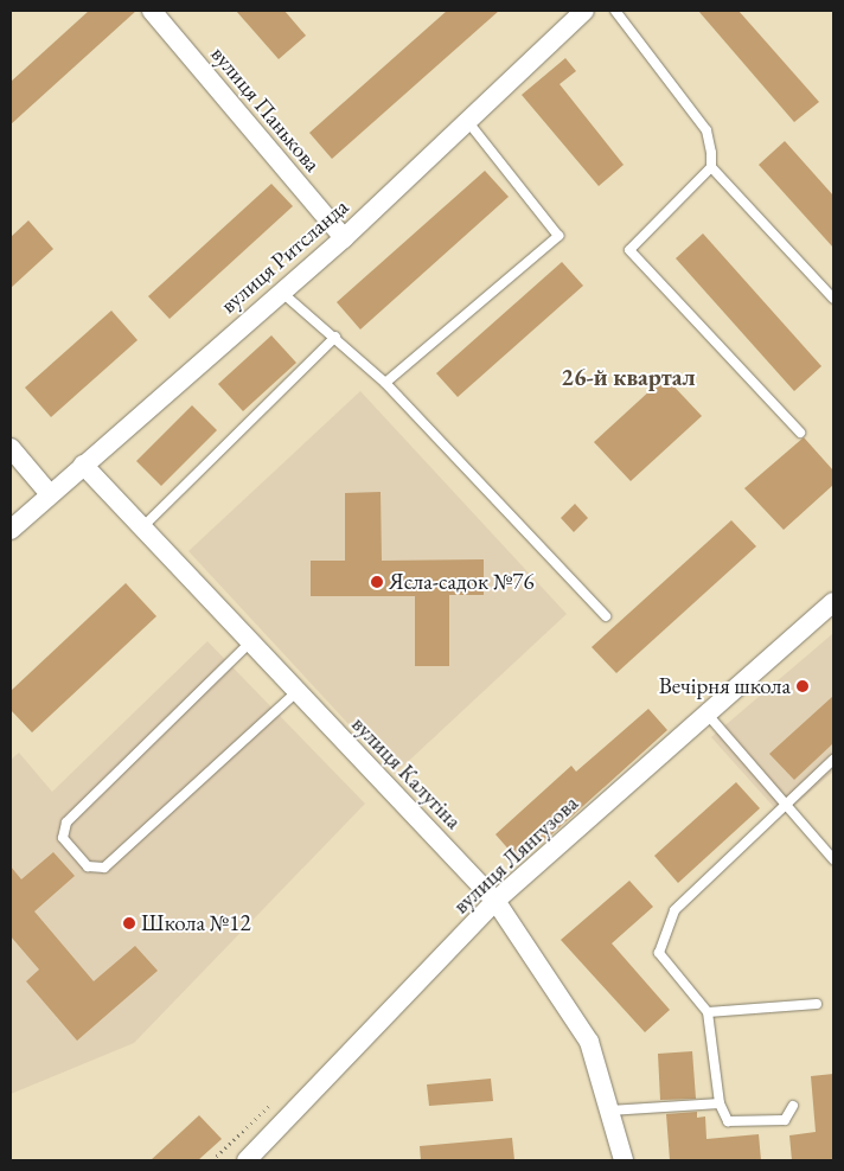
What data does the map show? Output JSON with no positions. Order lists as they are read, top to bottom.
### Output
{
  "streets": {
    "street": [
      "вулиця Панькова",
      "вулиця Ритсланда",
      "вулиця Калугіна",
      "вулиця Лянгузова"
    ]
  },
  "crossings": [
    ["вулиця Панькова", "вулиця Ритсланда"],
    ["вулиця Ритсланда", "вулиця Калугіна"],
    ["вулиця Калугіна", "вулиця Лянгузова"]
  ],
  "districts": ["26-й квартал"],
  "places": ["Ясла-садок №76", "Вечірня школа", "Школа №12"]
}
